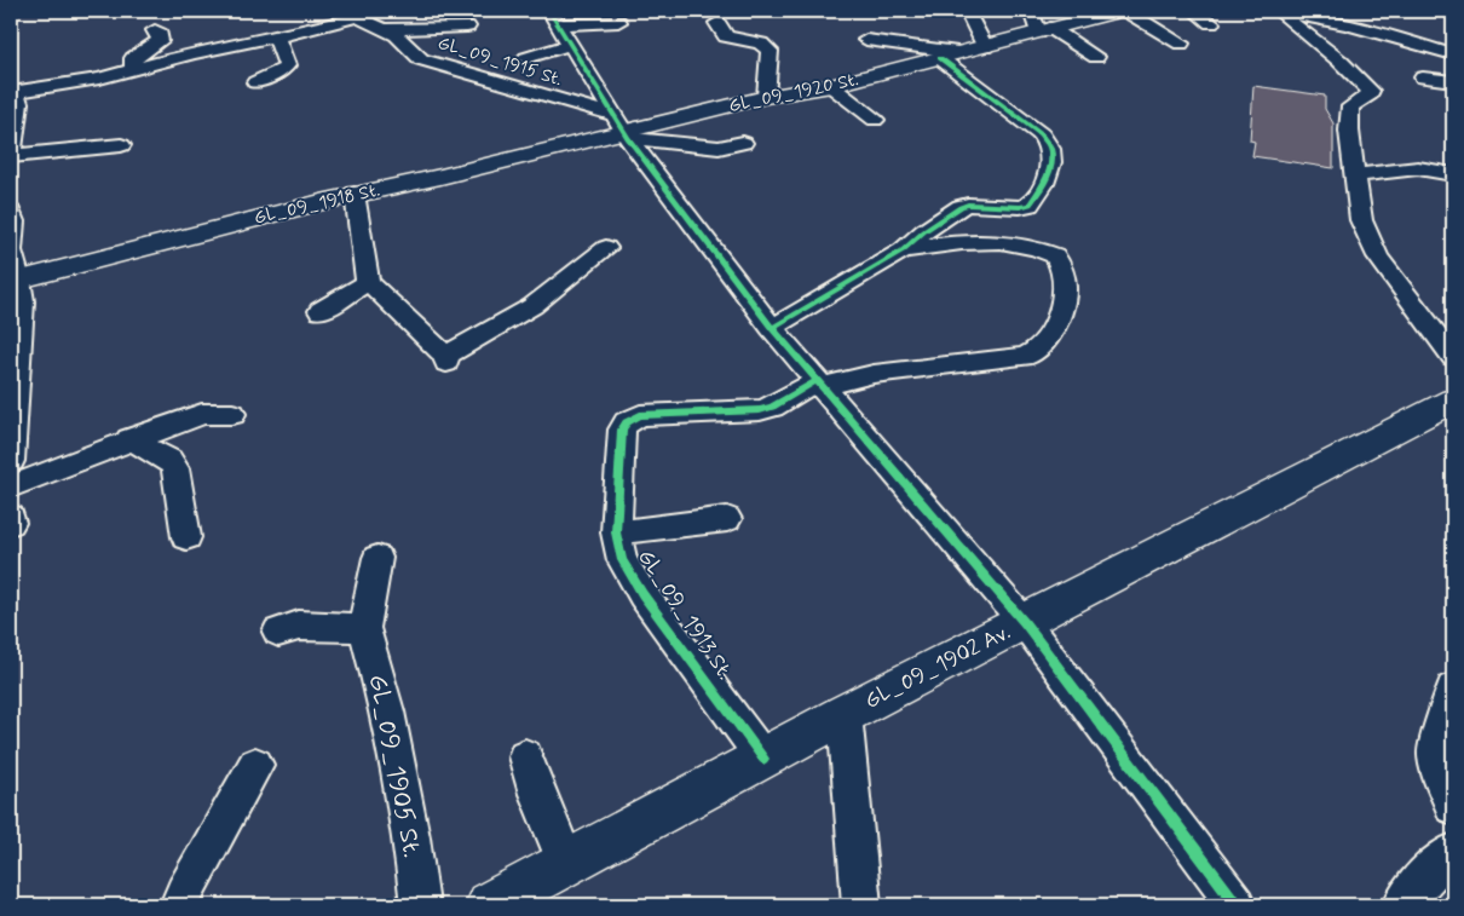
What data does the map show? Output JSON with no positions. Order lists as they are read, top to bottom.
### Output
{
  "streets": {
    "main road": ["GL_09_1920 St.", "GL_09_1918 St.", "GL_09_1902 Av."],
    "street": ["GL_09_1915 St.", "GL_09_1913 St.", "GL_09_1905 St."]
  },
  "crossings": [
    ["GL_09_1915 St.", "GL_09_1920 St."],
    ["GL_09_1915 St.", "GL_09_1918 St."],
    ["GL_09_1920 St.", "GL_09_1918 St."],
    ["GL_09_1913 St.", "GL_09_1902 Av."]
  ]
}
